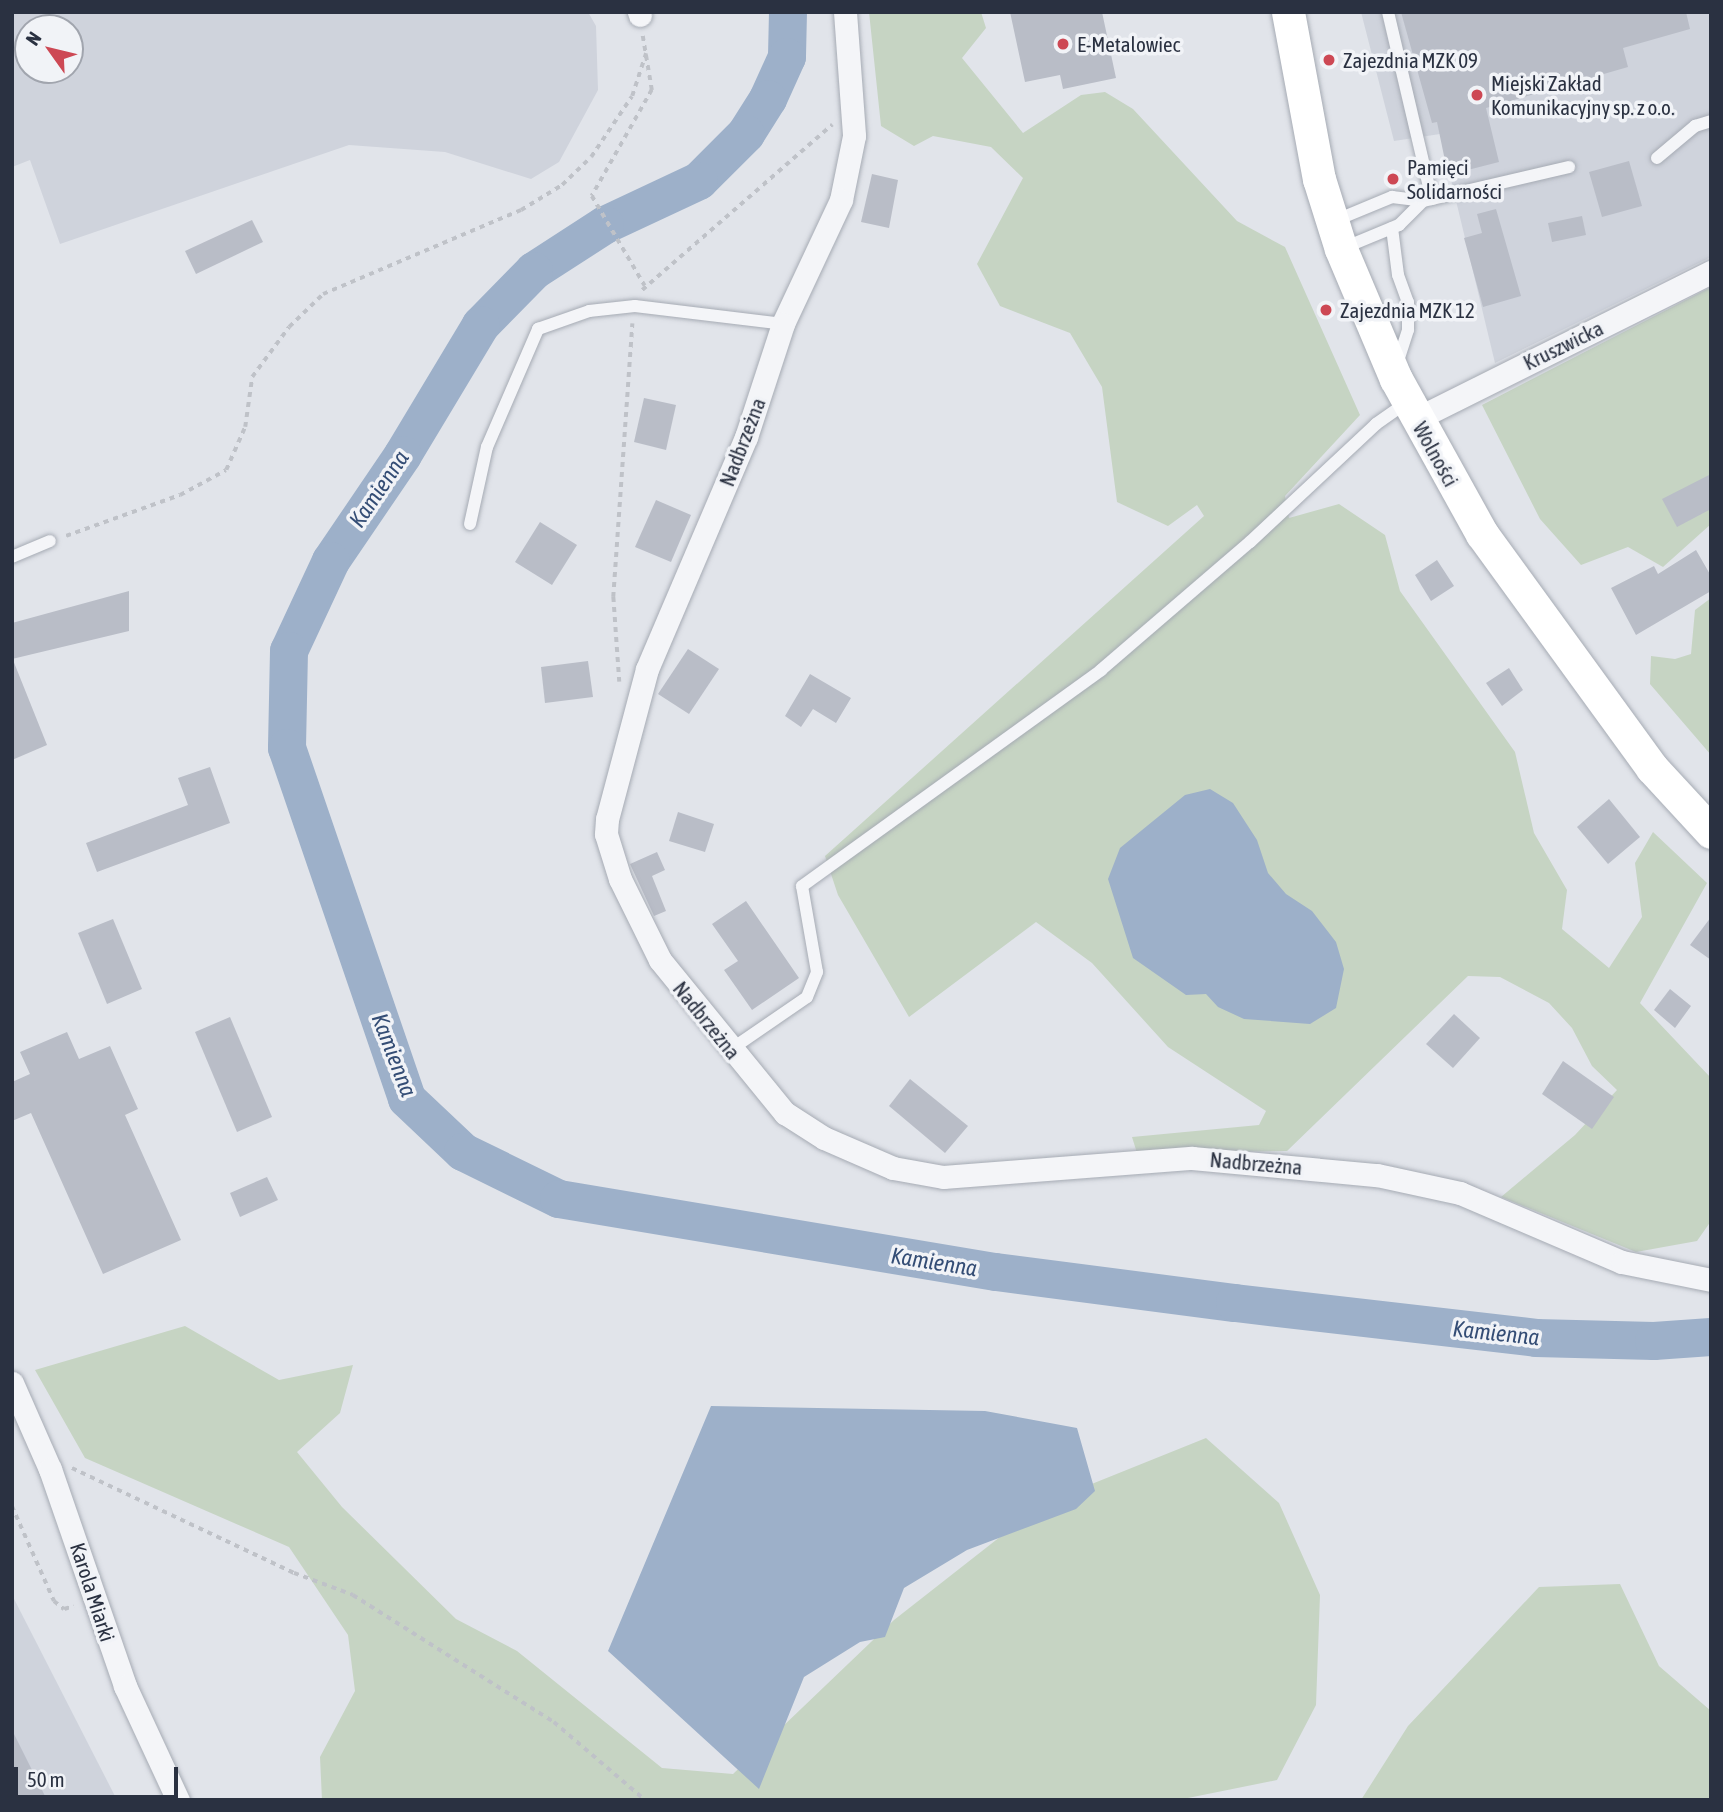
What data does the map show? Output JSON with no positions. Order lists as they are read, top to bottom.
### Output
{
  "streets": {
    "street": [
      "Kruszwicka",
      "Nadbrzeżna",
      "Wolności",
      "Karola Miarki"
    ]
  },
  "crossings": [
    ["Kruszwicka", "Wolności"]
  ],
  "water": ["Kamienna"],
  "places": [
    "E-Metalowiec",
    "Zajezdnia MZK 09",
    "Miejski Zakład Komunikacyjny sp. z o.o.",
    "Pamięci Solidarności",
    "Zajezdnia MZK 12"
  ],
  "scale_bar": "50 m",
  "north": "top left"
}
